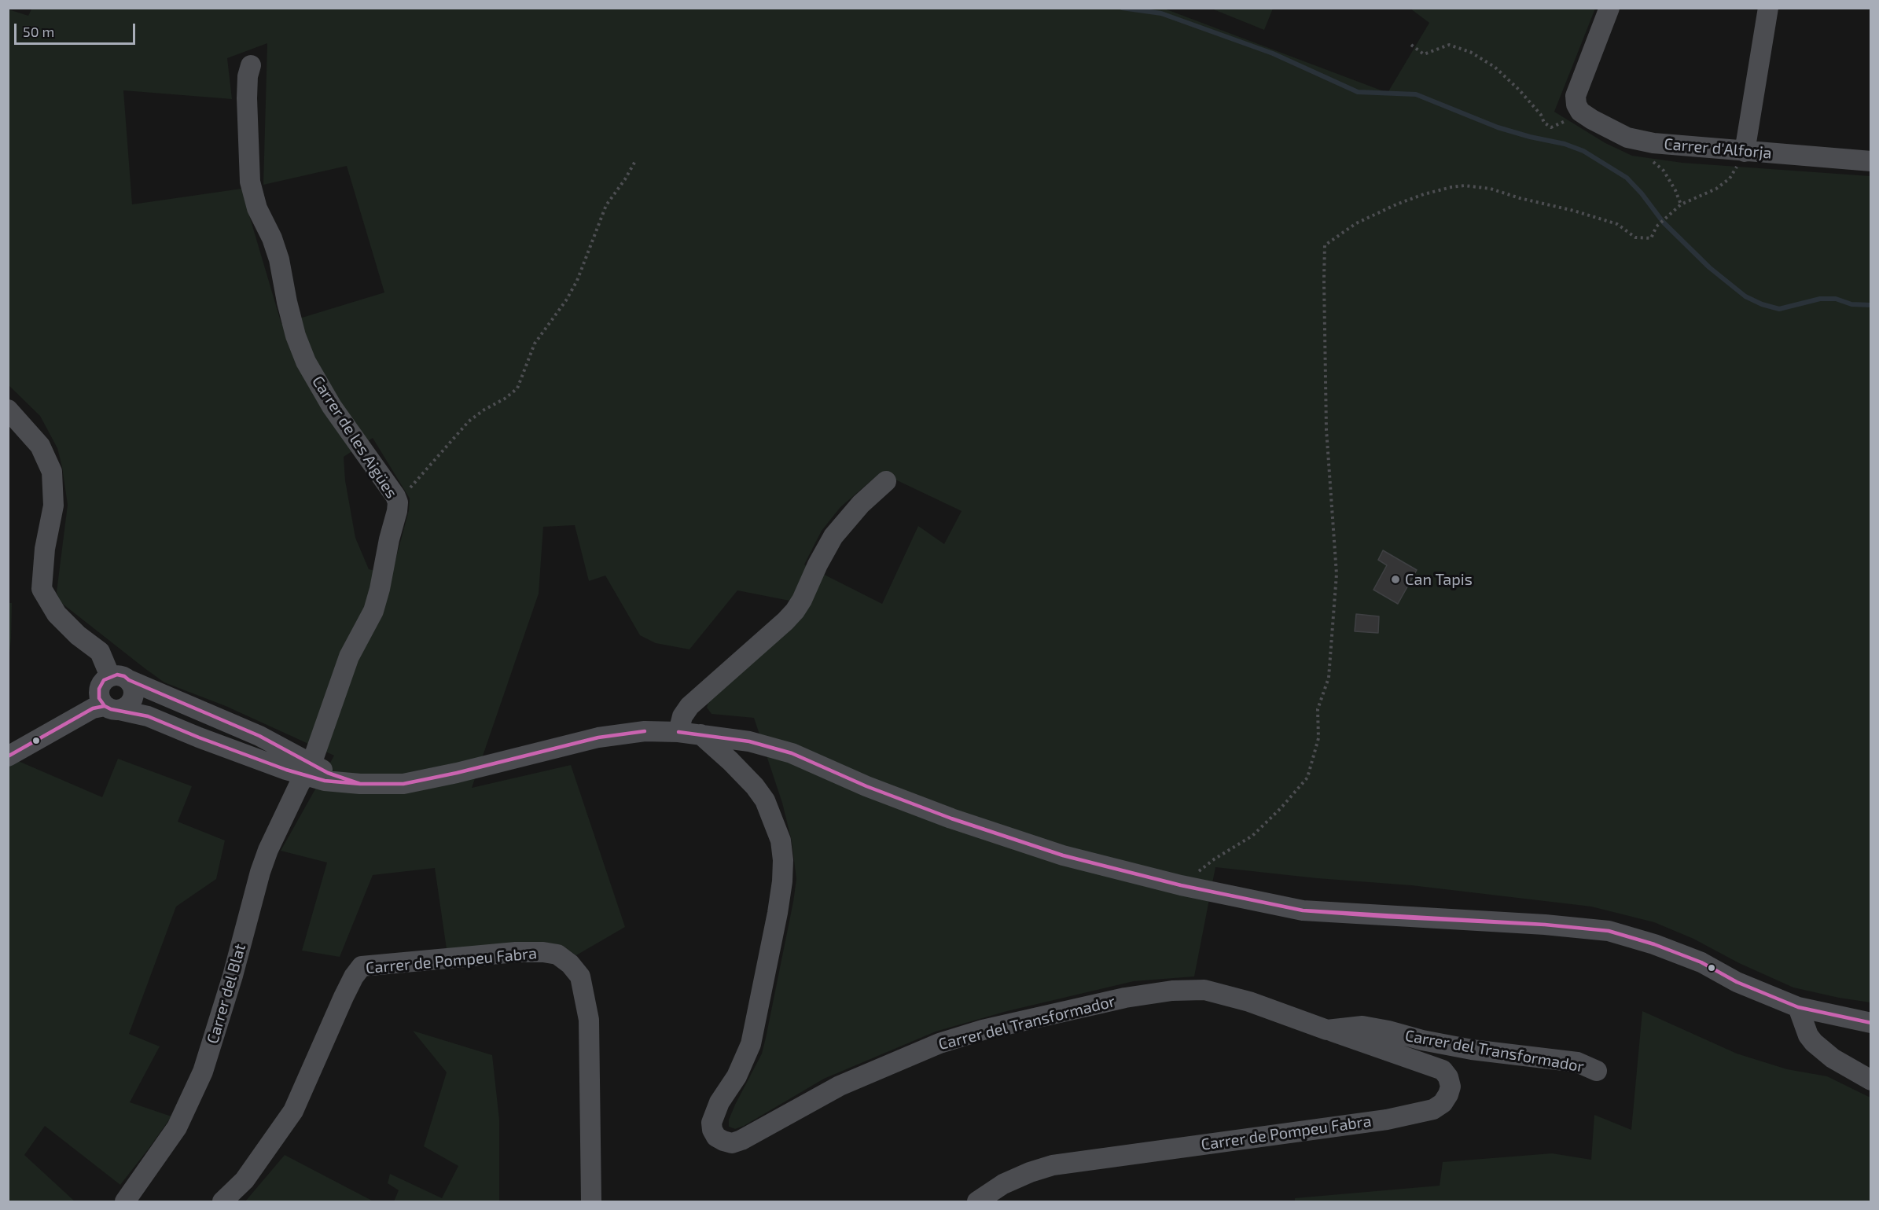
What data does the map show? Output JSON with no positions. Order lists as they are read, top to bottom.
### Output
{
  "streets": {
    "street": [
      "Carrer d'Alforja",
      "Carrer de les Aigües",
      "Carrer de Pompeu Fabra",
      "Carrer del Blat",
      "Carrer del Transformador"
    ]
  },
  "crossings": [
    ["Carrer de les Aigües", "Carrer del Blat"],
    ["Carrer de Pompeu Fabra", "Carrer del Transformador"]
  ],
  "places": ["Can Tapis"],
  "scale_bar": "50 m"
}
